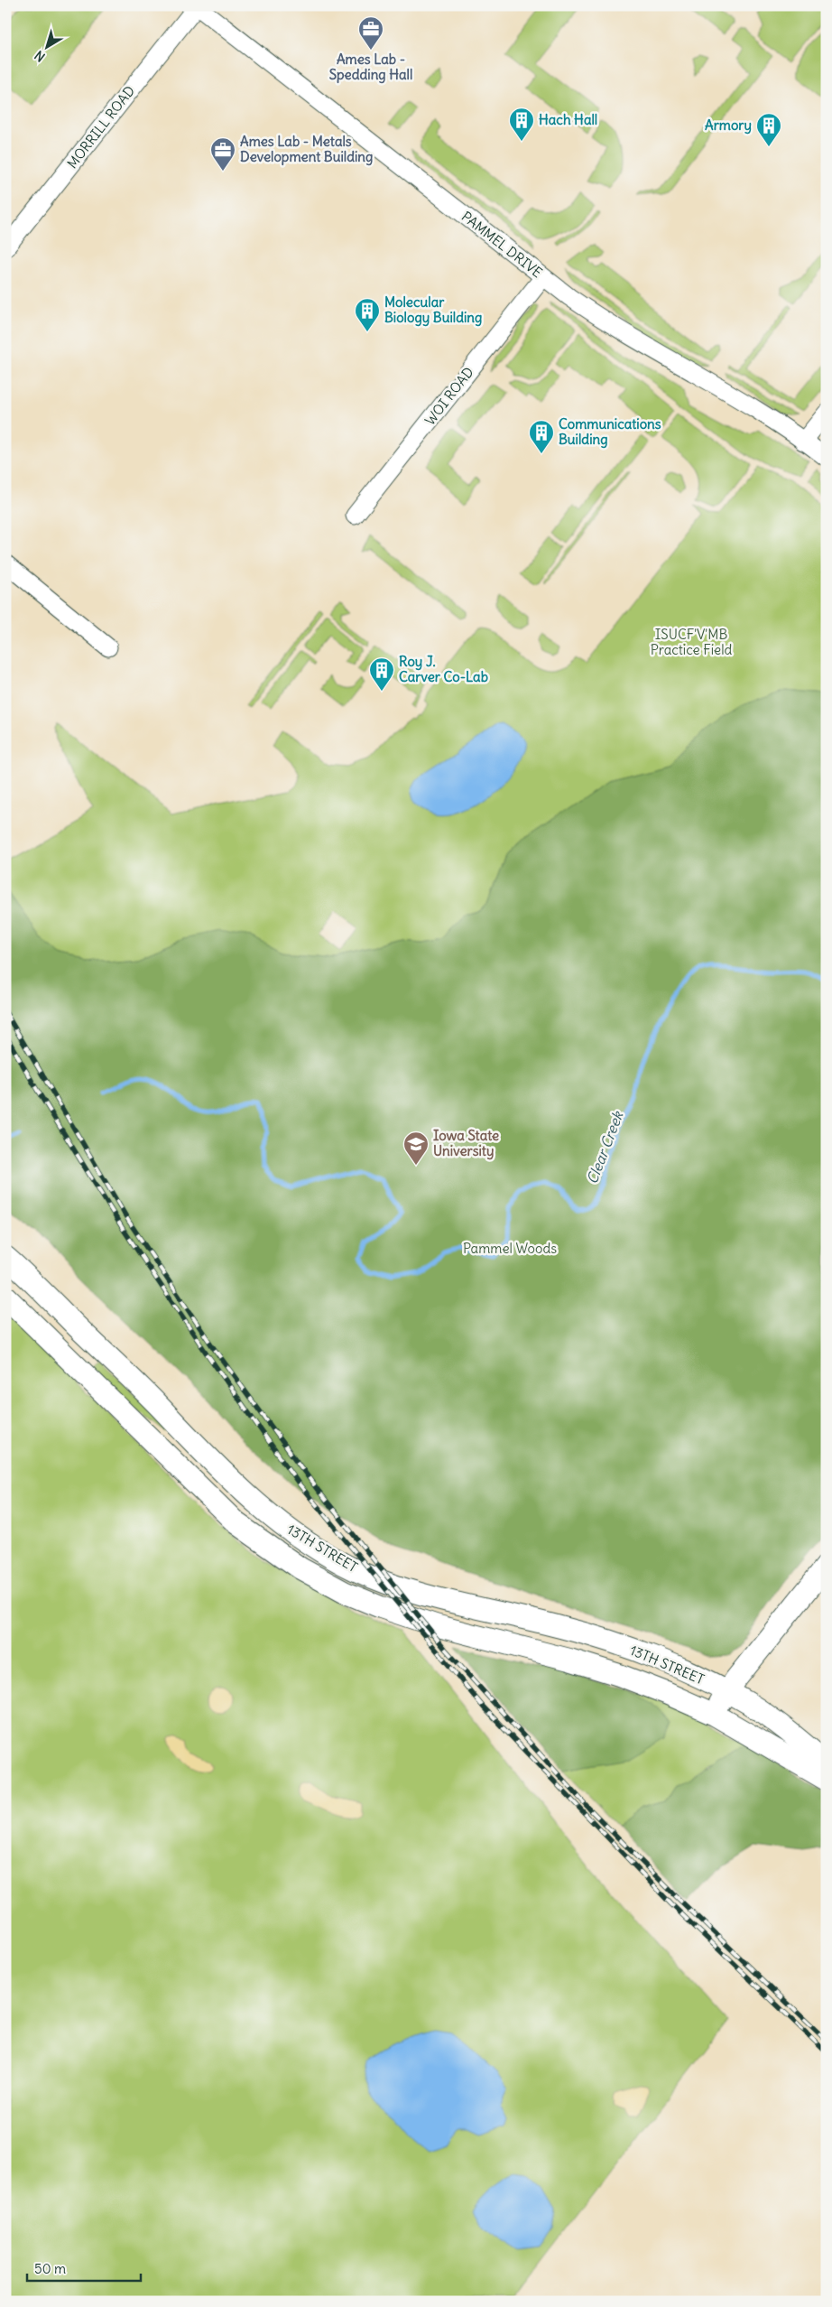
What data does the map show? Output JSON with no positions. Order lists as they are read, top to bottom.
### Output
{
  "streets": {
    "main road": ["13TH STREET"],
    "street": ["MORRILL ROAD", "PAMMEL DRIVE", "WOI ROAD"]
  },
  "crossings": [
    ["MORRILL ROAD", "PAMMEL DRIVE"],
    ["PAMMEL DRIVE", "WOI ROAD"]
  ],
  "water": ["Clear Creek"],
  "parks": ["ISUCF'V'MB Practice Field", "Pammel Woods"],
  "places": {
    "office": ["Ames Lab - Spedding Hall", "Ames Lab - Metals Development Building"],
    "building": [
      "Hach Hall",
      "Armory",
      "Molecular Biology Building",
      "Communications Building",
      "Roy J. Carver Co-Lab"
    ],
    "school or university": ["Iowa State University"]
  },
  "scale_bar": "50 m",
  "north": "bottom left"
}
